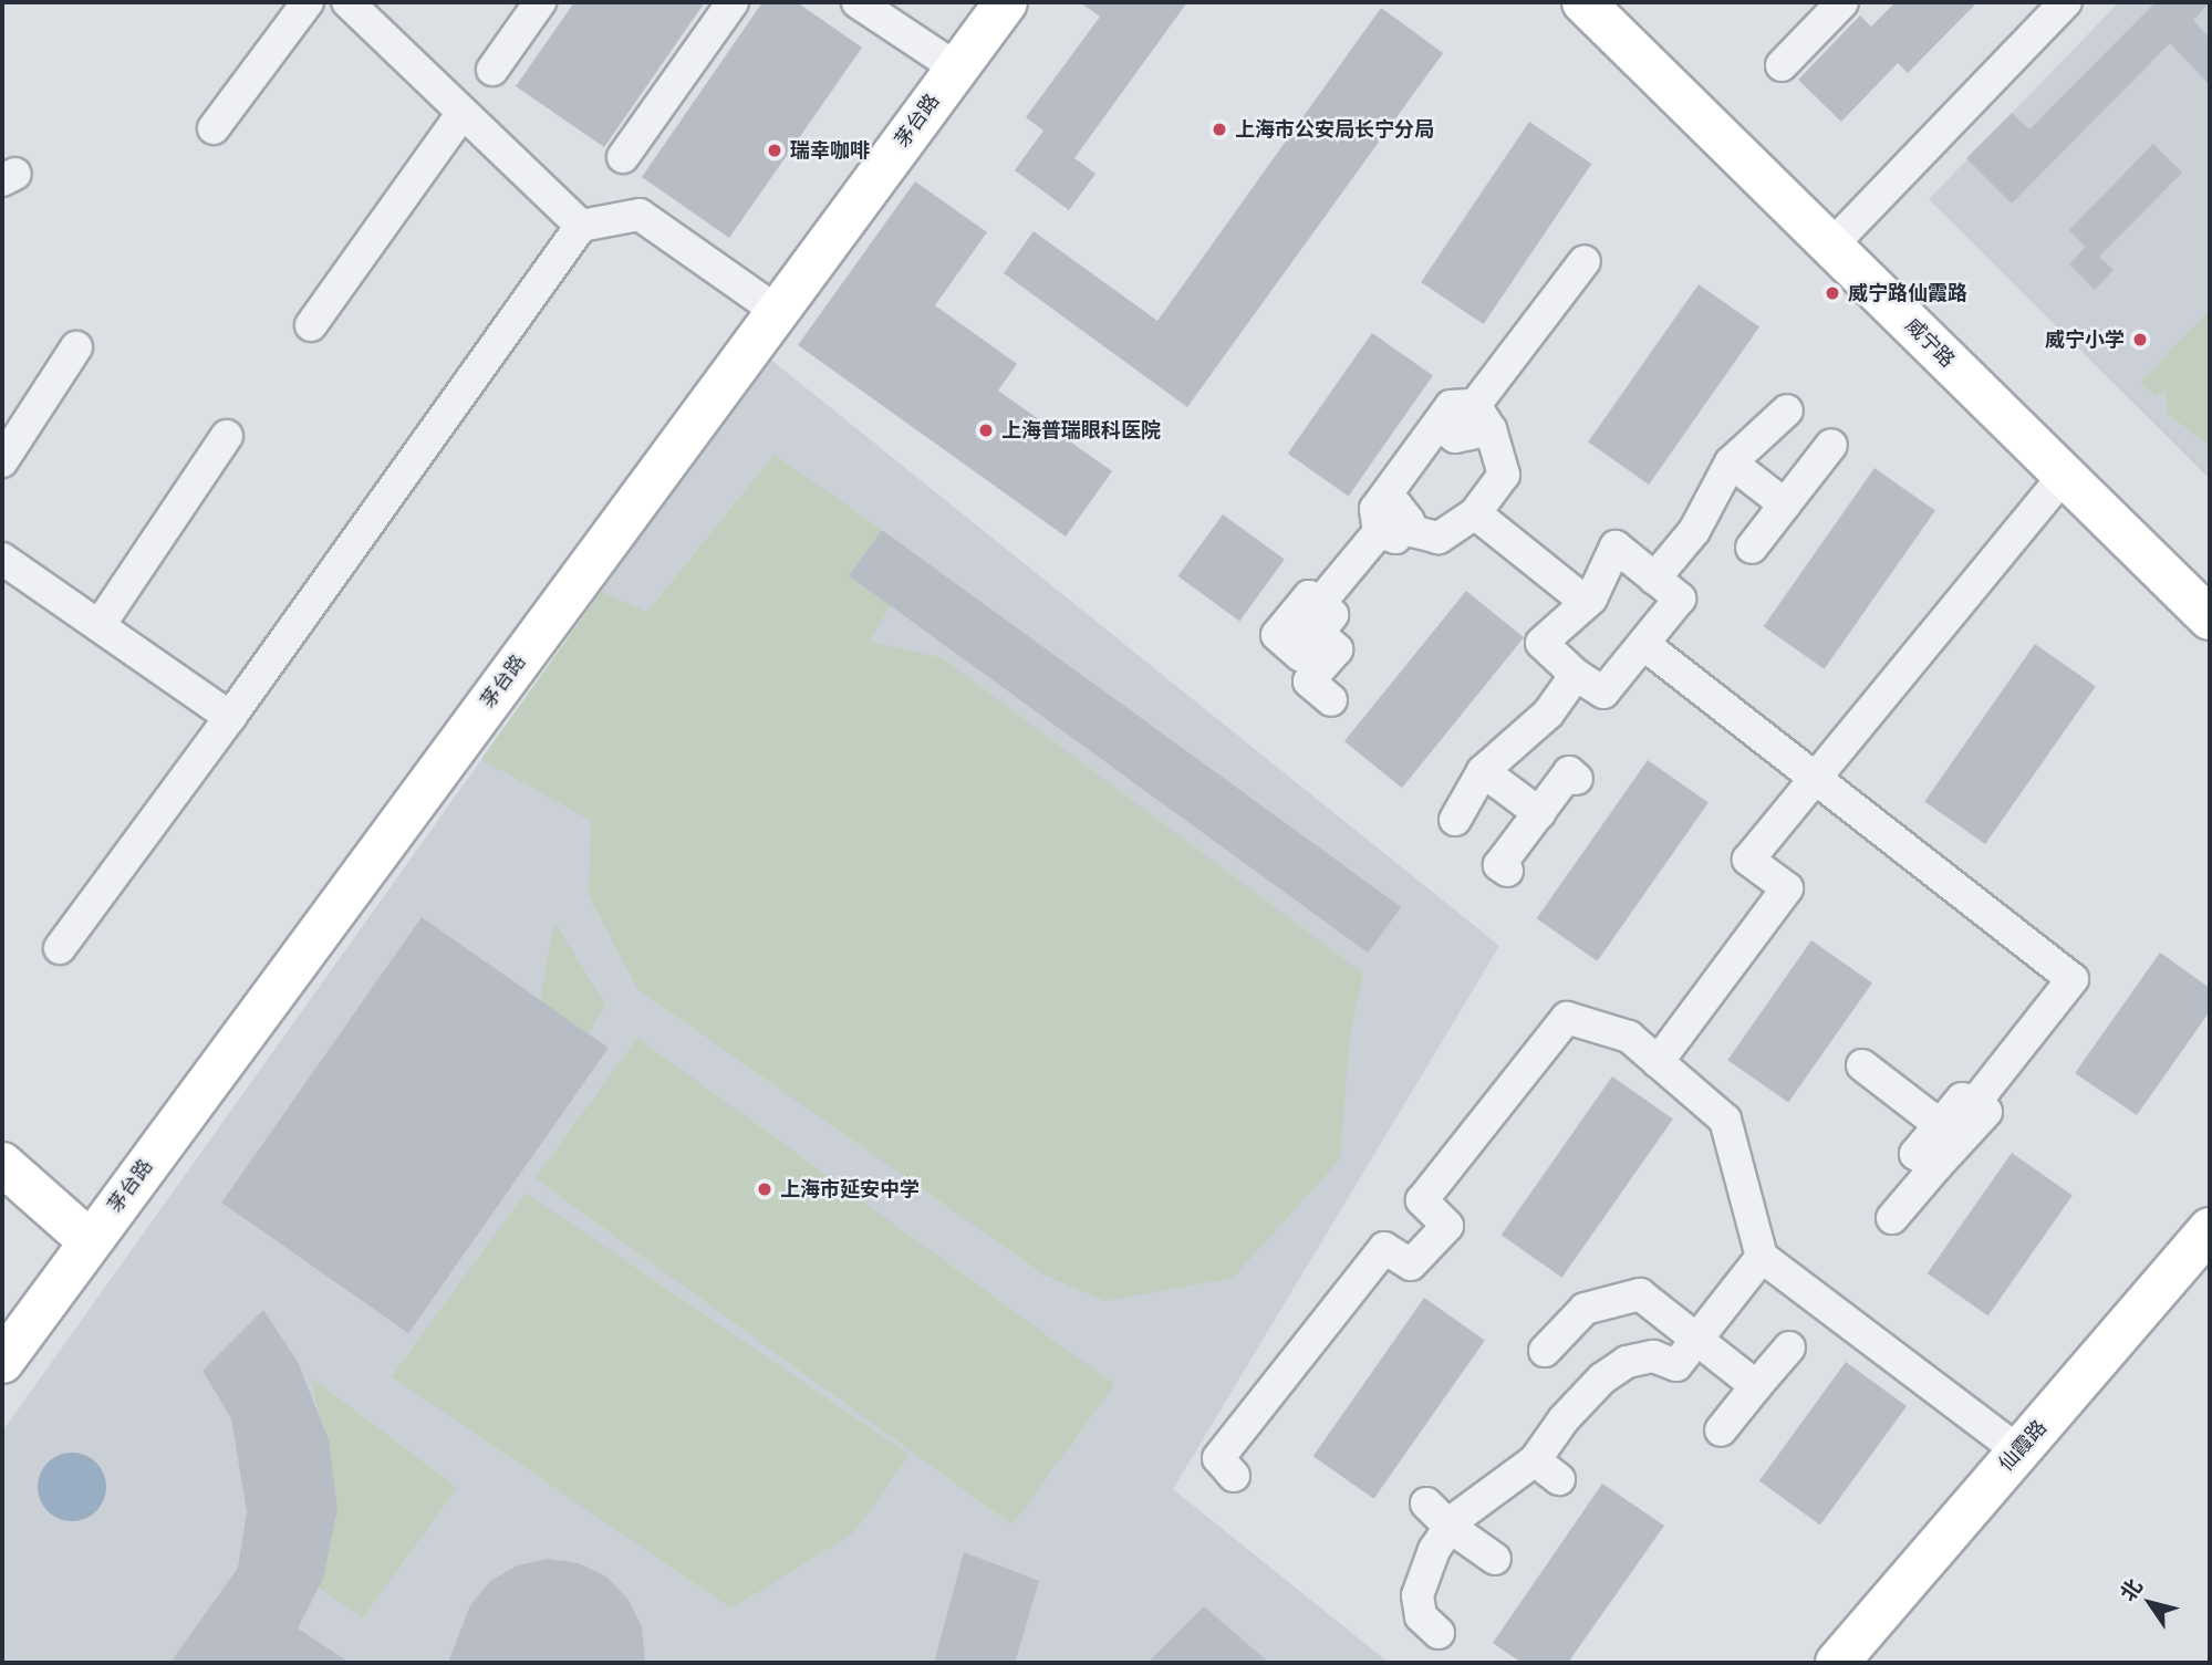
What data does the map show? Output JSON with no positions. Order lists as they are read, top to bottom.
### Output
{
  "streets": {
    "street": ["茅台路", "威宁路", "仙霞路"]
  },
  "places": [
    "上海市公安局长宁分局",
    "瑞幸咖啡",
    "威宁路仙霞路",
    "威宁小学",
    "上海普瑞眼科医院",
    "上海市延安中学"
  ],
  "north": "top left"
}
